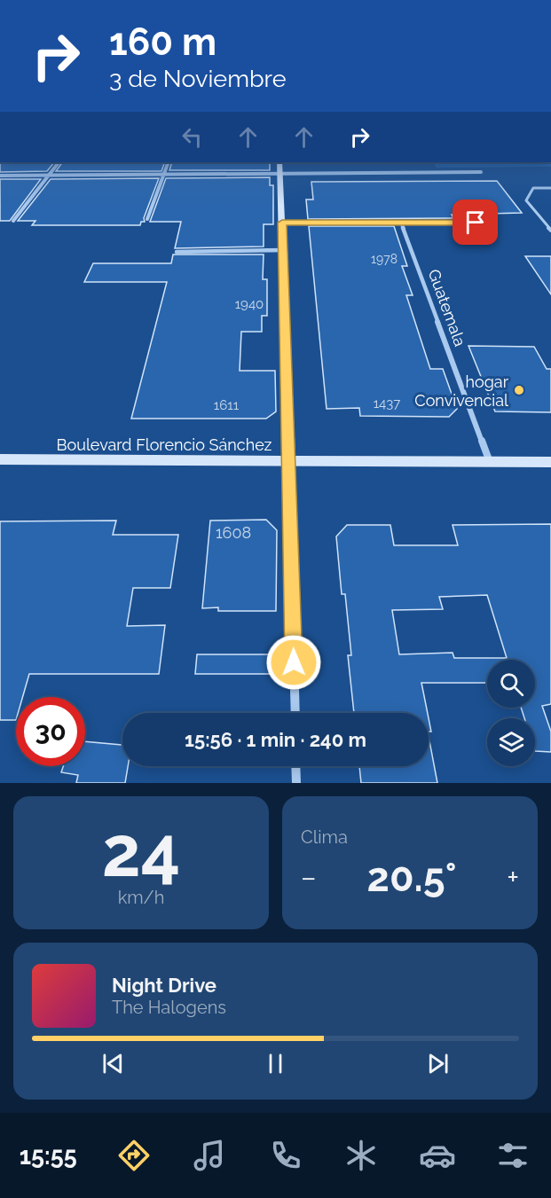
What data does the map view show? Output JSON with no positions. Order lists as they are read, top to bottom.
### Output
{
  "streets": {
    "street": ["Guatemala", "Boulevard Florencio Sánchez"]
  },
  "crossings": [
    ["Guatemala", "Boulevard Florencio Sánchez"]
  ],
  "places": ["hogar Convivencial"],
  "house_numbers": [
    "1978",
    "1940",
    "1437",
    "1611",
    "1608"
  ],
  "page": {
    "turn": ["160 m", "3 de Noviembre"],
    "limit": "30",
    "trip": "15:56 · 1 min · 240 m",
    "tile": [
      ["24", "km/h"],
      "Clima"
    ],
    "heat": ["−", "20.5°", "+"],
    "song": ["Night Drive", "The Halogens"],
    "tabs": "15:55"
  }
}
